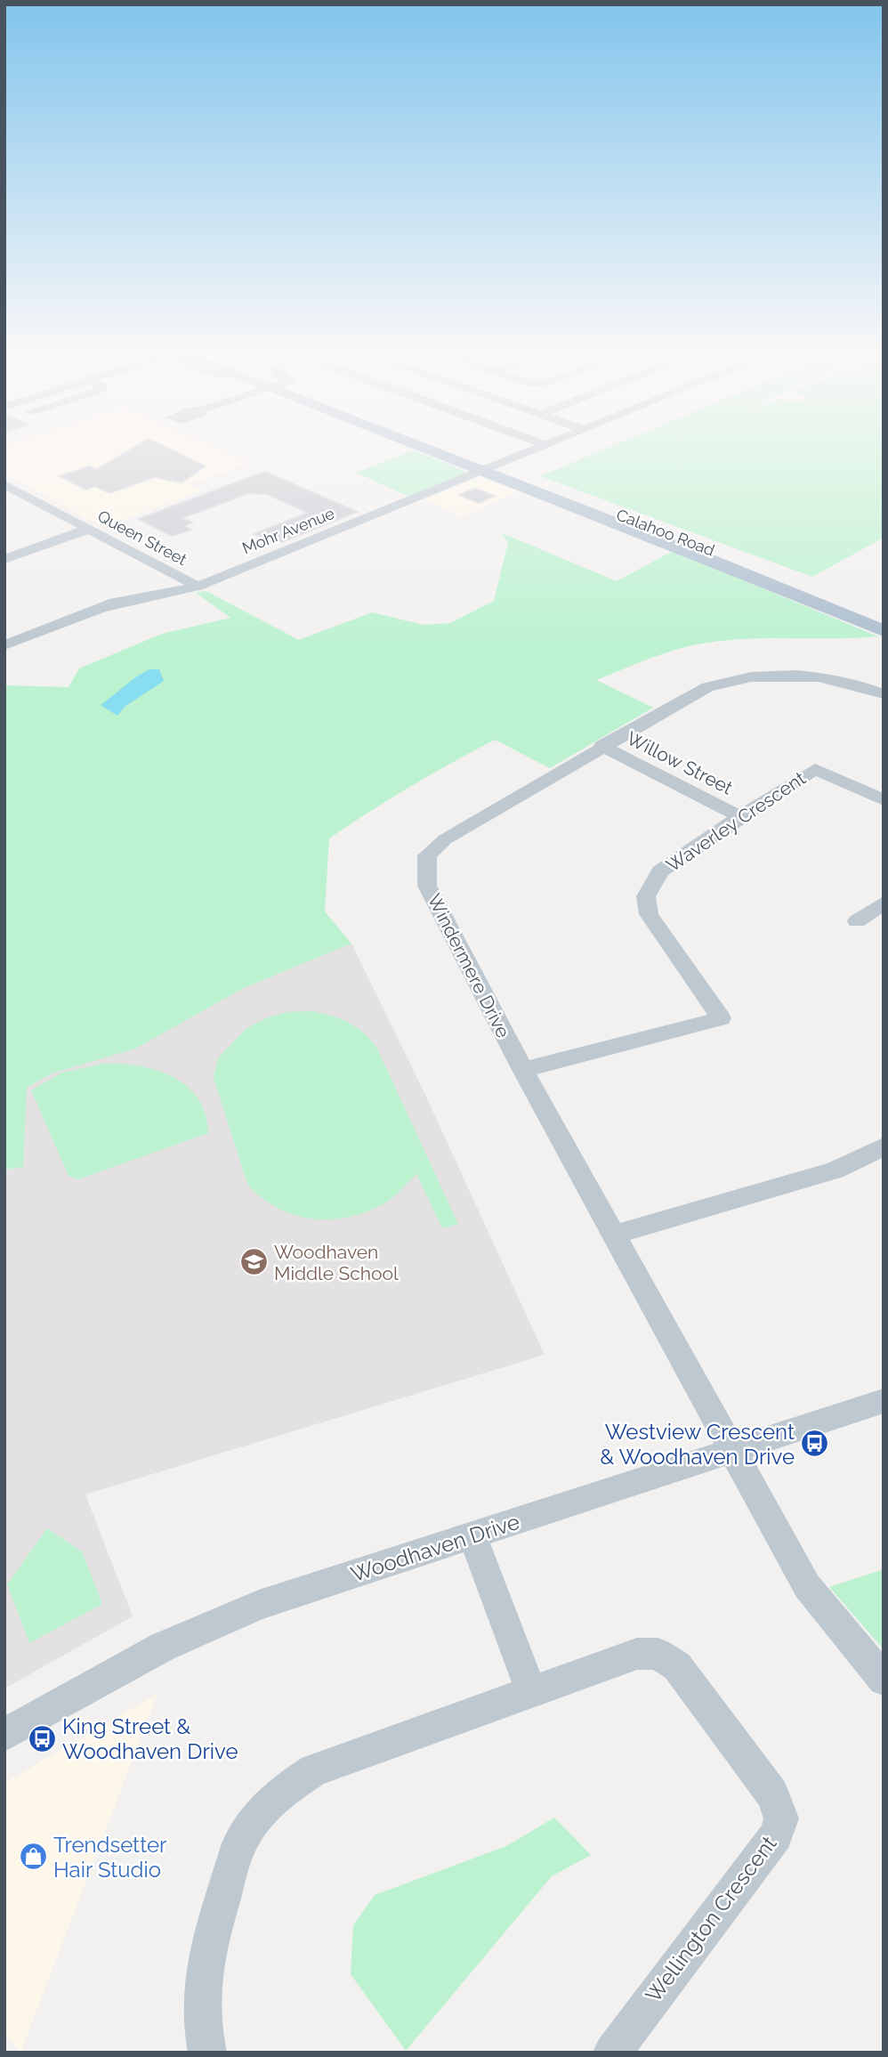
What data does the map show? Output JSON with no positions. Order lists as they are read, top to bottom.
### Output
{
  "streets": {
    "main road": ["Calahoo Road"],
    "street": [
      "Mohr Avenue",
      "Queen Street",
      "Willow Street",
      "Waverley Crescent",
      "Windermere Drive",
      "Woodhaven Drive",
      "Wellington Crescent"
    ]
  },
  "crossings": [
    ["Mohr Avenue", "Calahoo Road"],
    ["Mohr Avenue", "Queen Street"],
    ["Willow Street", "Waverley Crescent"],
    ["Willow Street", "Windermere Drive"],
    ["Waverley Crescent", "Windermere Drive"],
    ["Windermere Drive", "Woodhaven Drive"]
  ],
  "places": {
    "school or university": ["Woodhaven Middle School"],
    "bus stop": ["Westview Crescent & Woodhaven Drive", "King Street & Woodhaven Drive"],
    "shop": ["Trendsetter Hair Studio"]
  }
}
